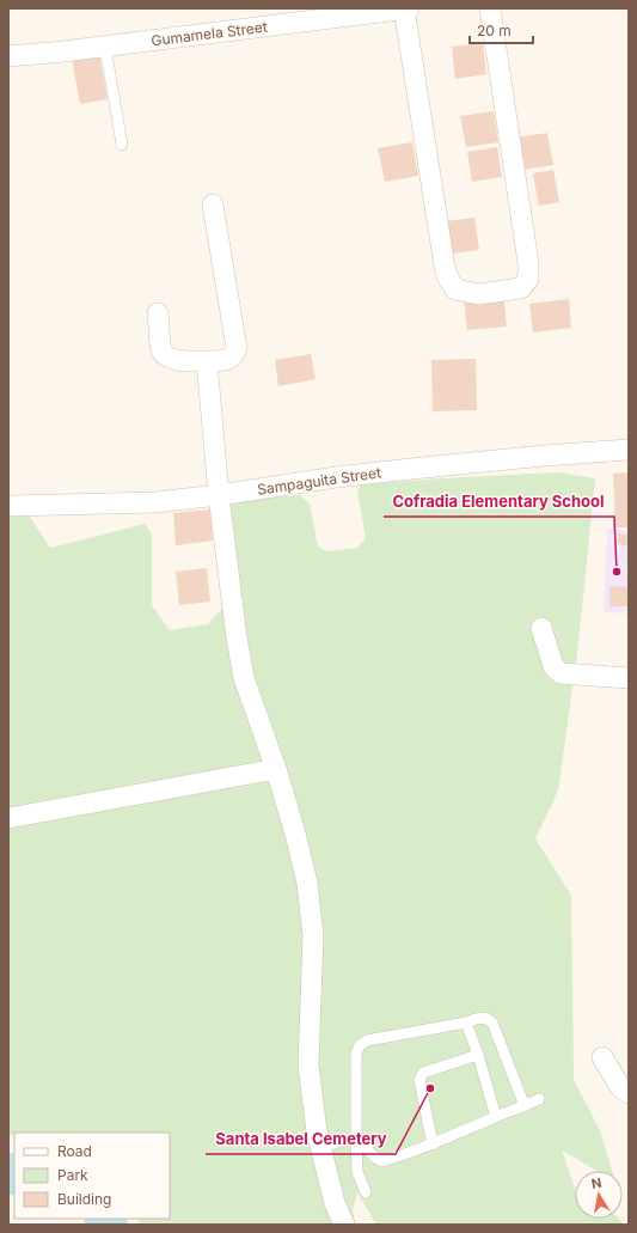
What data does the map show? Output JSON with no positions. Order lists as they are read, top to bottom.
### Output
{
  "streets": {
    "street": ["Gumamela Street", "Sampaguita Street"]
  },
  "places": ["Cofradia Elementary School", "Santa Isabel Cemetery"],
  "legend": ["Road", "Park", "Building"],
  "scale_bar": "20 m",
  "north": "top"
}
